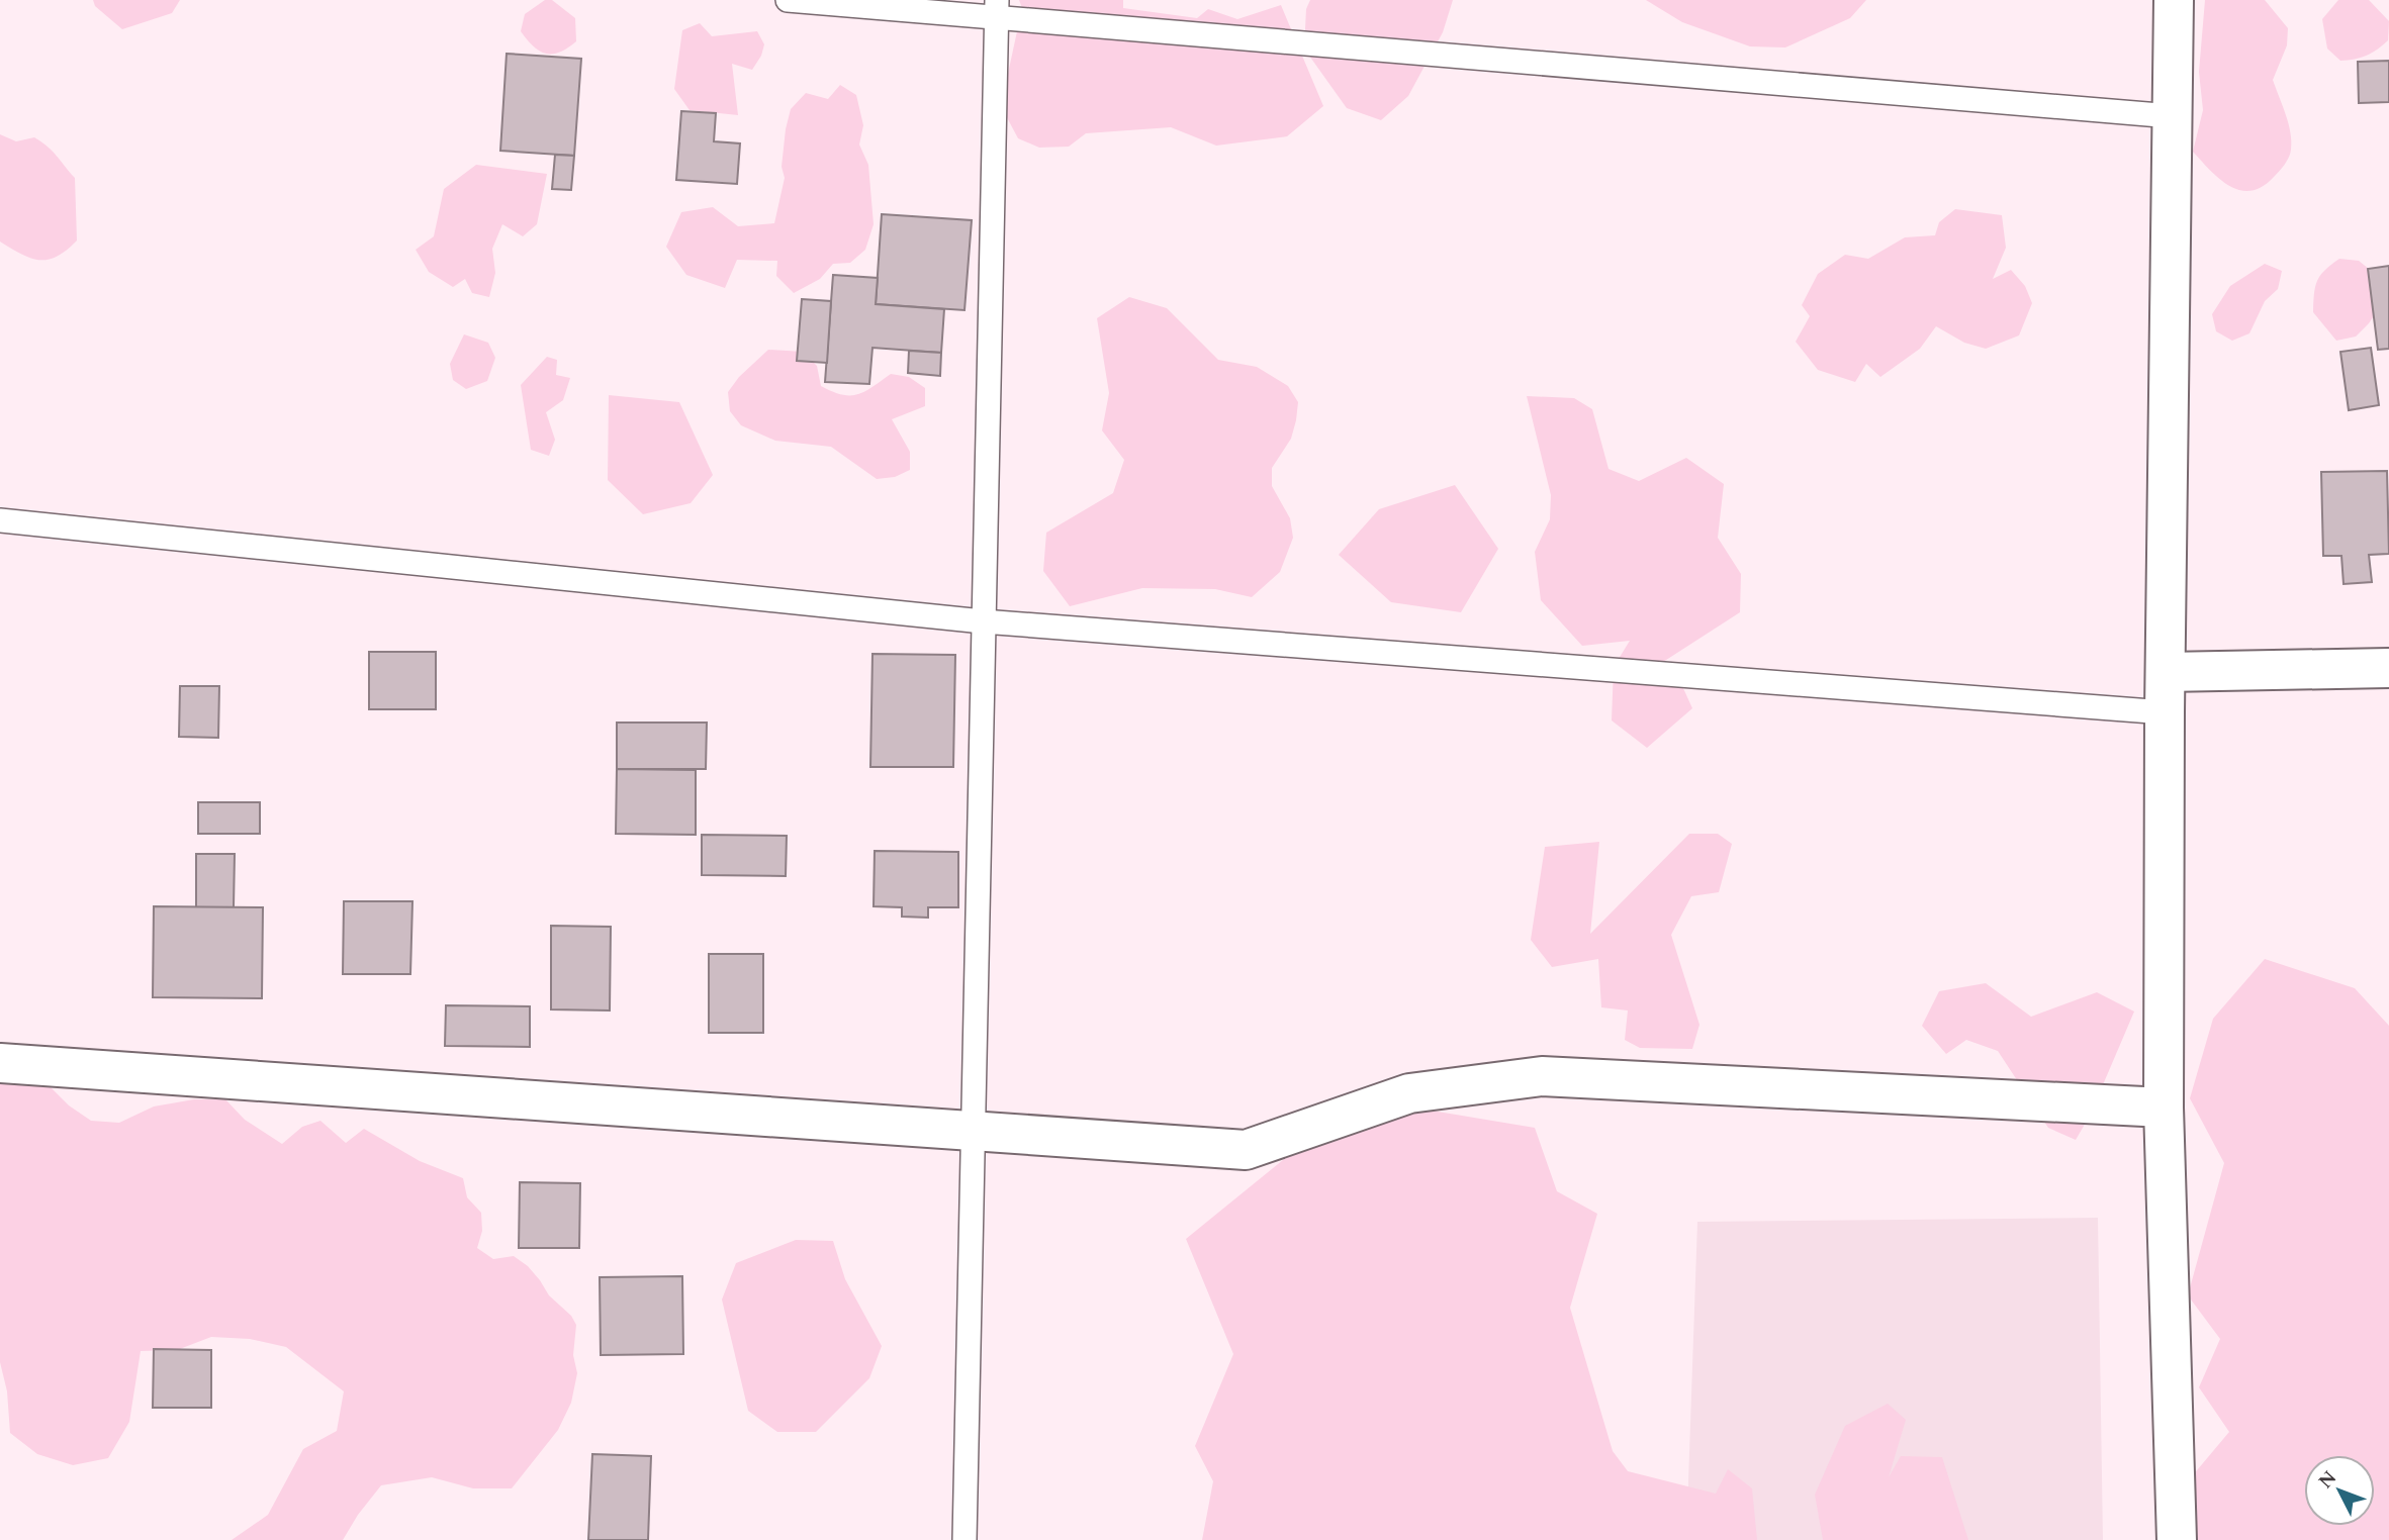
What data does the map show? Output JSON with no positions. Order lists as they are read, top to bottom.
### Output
{
  "north": "top left"
}
